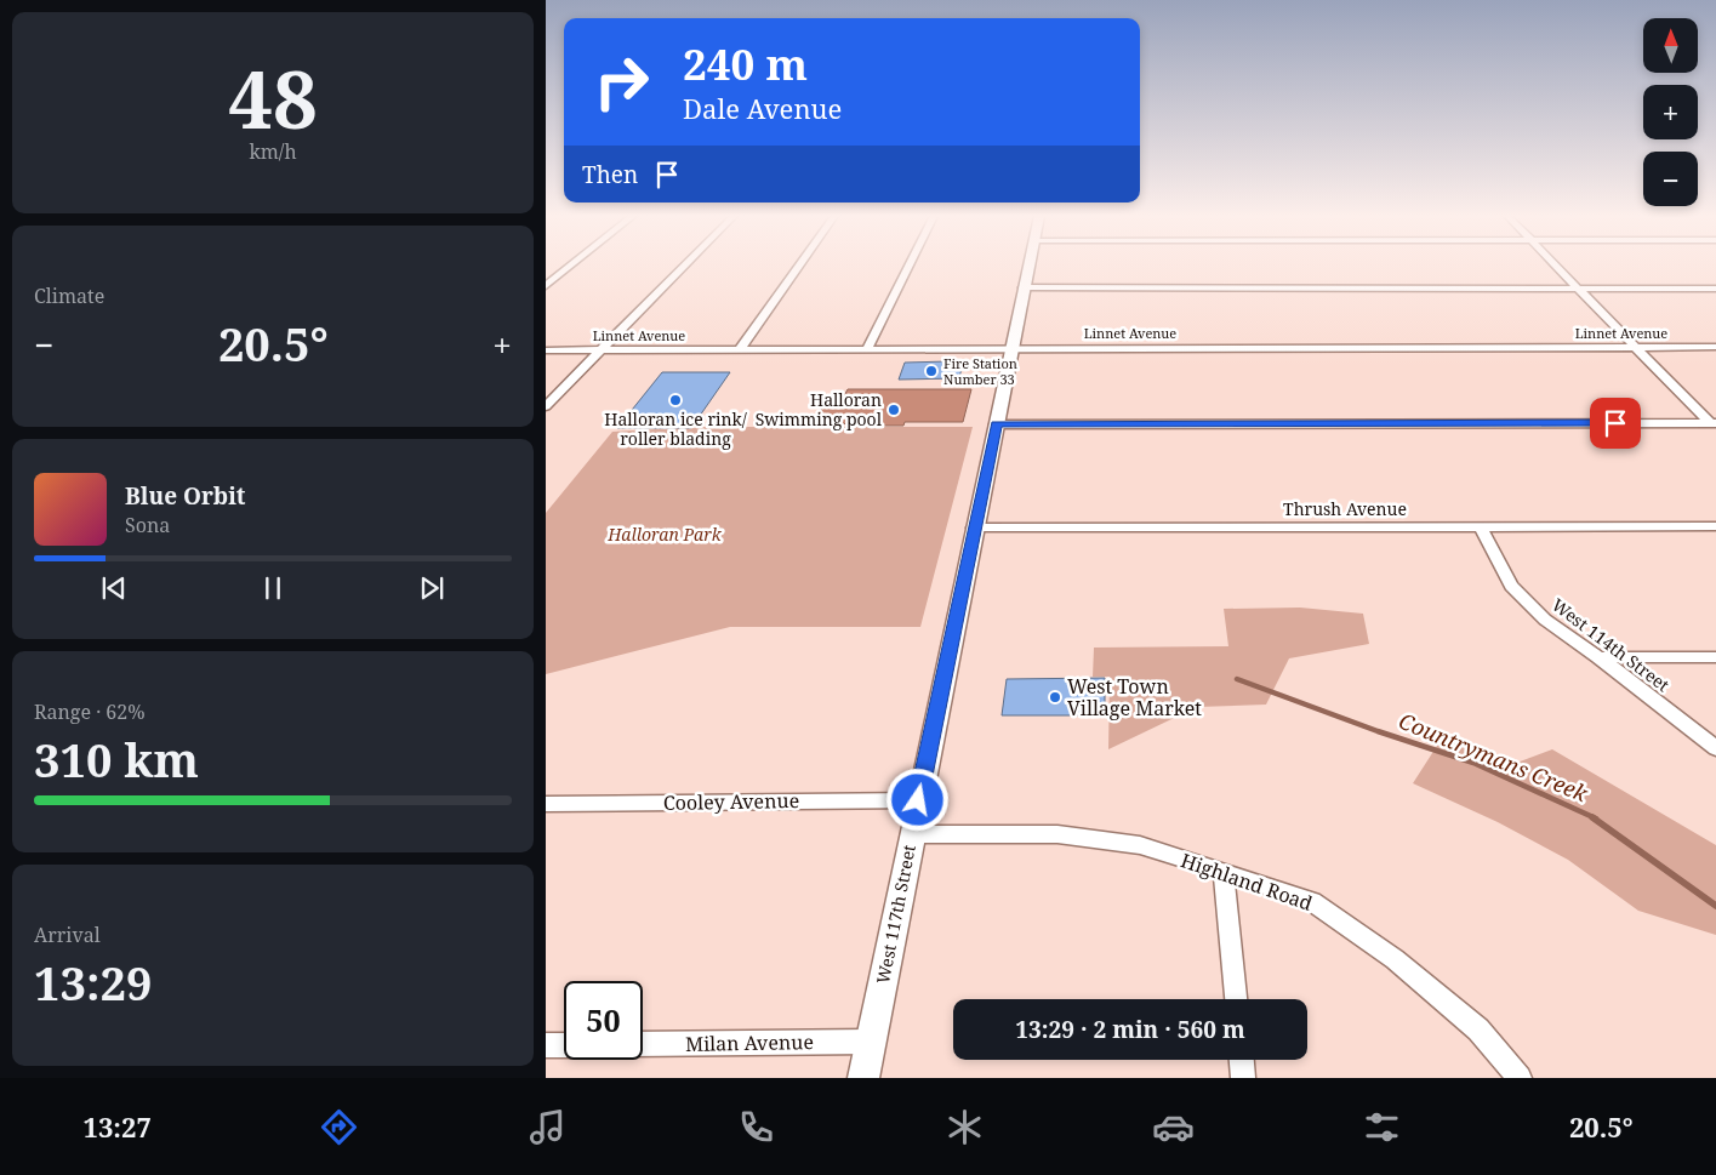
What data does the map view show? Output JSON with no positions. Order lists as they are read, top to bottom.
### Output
{
  "streets": {
    "main road": ["West 117th Street"],
    "street": [
      "Linnet Avenue",
      "Thrush Avenue",
      "West 114th Street",
      "Cooley Avenue",
      "Highland Road",
      "Milan Avenue"
    ]
  },
  "crossings": [
    ["Linnet Avenue", "West 117th Street"],
    ["Thrush Avenue", "West 114th Street"],
    ["Thrush Avenue", "West 117th Street"],
    ["Cooley Avenue", "West 117th Street"],
    ["Highland Road", "West 117th Street"],
    ["West 117th Street", "Milan Avenue"]
  ],
  "water": ["Countrymans Creek"],
  "parks": ["Halloran Park"],
  "places": [
    "Fire Station Number 33",
    "Halloran ice rink/ roller blading",
    "Halloran Swimming pool",
    "West Town Village Market"
  ],
  "north": "top",
  "page": {
    "tile": [
      ["48", "km/h"],
      "Climate",
      ["Range · 62%", "310 km"],
      ["Arrival", "13:29"]
    ],
    "map_buttons": ["+", "−"],
    "turn": ["240 m", "Dale Avenue"],
    "then": "Then",
    "heat": ["−", "20.5°", "+"],
    "song": ["Blue Orbit", "Sona"],
    "limit": "50",
    "trip": "13:29 · 2 min · 560 m",
    "tabs": ["13:27", "20.5°"]
  }
}
